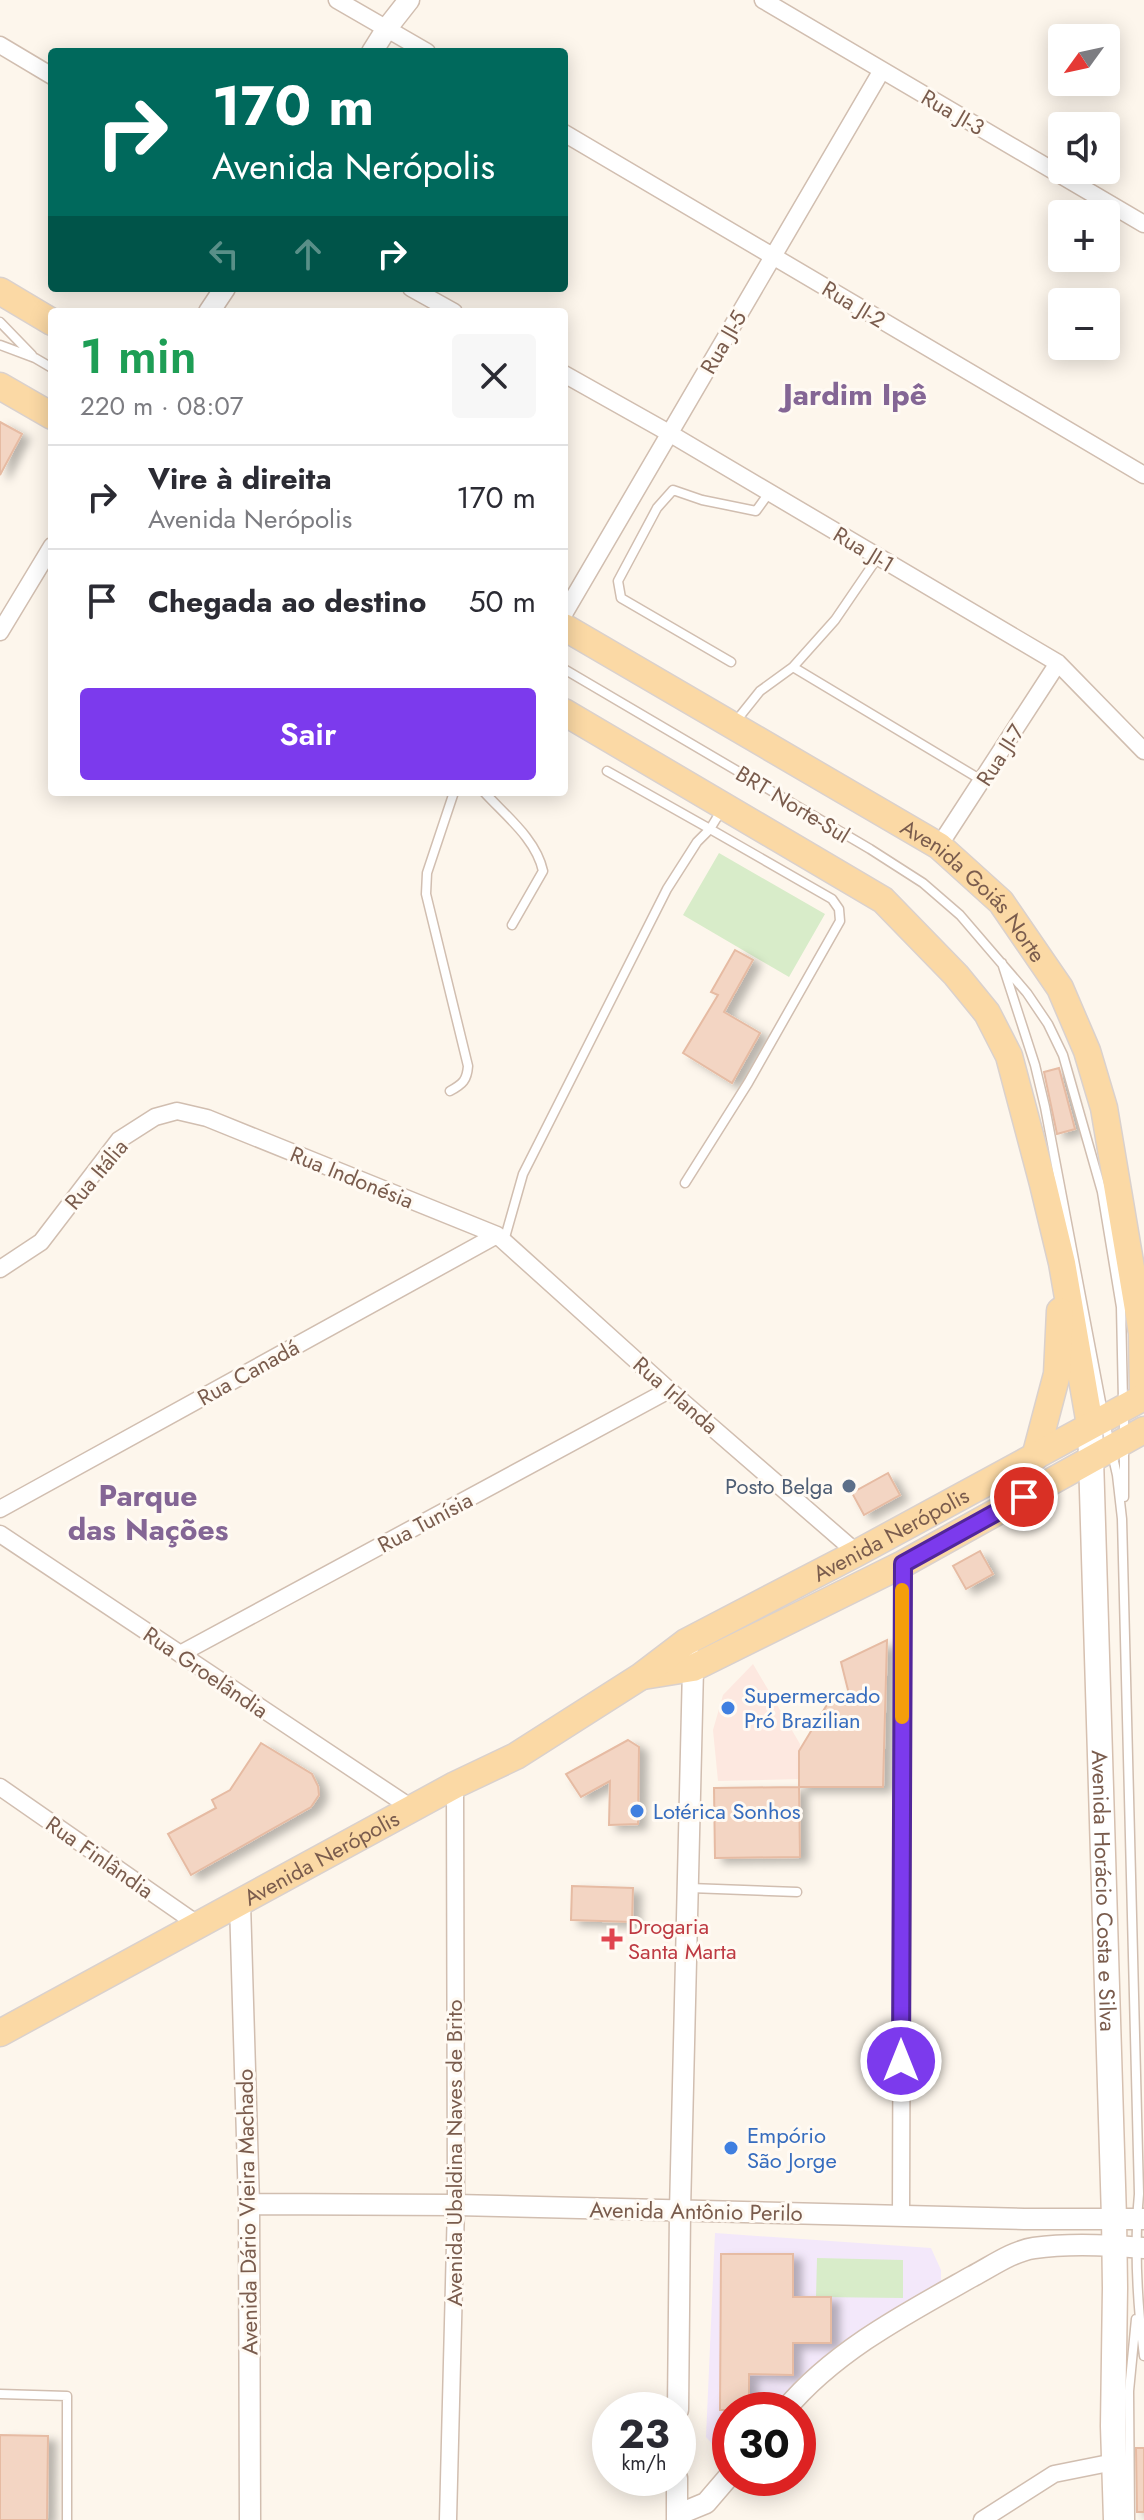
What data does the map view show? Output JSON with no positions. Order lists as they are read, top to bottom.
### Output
{
  "streets": {
    "main road": ["Avenida Goiás Norte", "Avenida Nerópolis", "Avenida Horácio Costa e Silva"],
    "street": [
      "Rua JI-3",
      "Rua JI-2",
      "Rua JI-5",
      "Rua JI-1",
      "Rua JI-7",
      "Rua Itália",
      "Rua Indonésia",
      "Rua Canadá",
      "Rua Irlanda",
      "Rua Tunísia",
      "Rua Groelândia",
      "Rua Finlândia",
      "Avenida Ubaldina Naves de Brito",
      "Avenida Antônio Perilo",
      "Avenida Dário Vieira Machado"
    ],
    "lane": ["BRT Norte-Sul"]
  },
  "crossings": [
    ["Rua JI-3", "Rua JI-5"],
    ["Rua JI-2", "Rua JI-5"],
    ["Rua JI-5", "Rua JI-1"],
    ["Rua JI-1", "Rua JI-7"],
    ["Rua JI-7", "Avenida Goiás Norte"],
    ["BRT Norte-Sul", "Avenida Nerópolis"],
    ["BRT Norte-Sul", "Avenida Horácio Costa e Silva"],
    ["Avenida Goiás Norte", "Avenida Horácio Costa e Silva"],
    ["Rua Itália", "Rua Indonésia"],
    ["Rua Indonésia", "Rua Canadá"],
    ["Rua Indonésia", "Rua Irlanda"],
    ["Rua Canadá", "Rua Irlanda"],
    ["Rua Irlanda", "Rua Tunísia"],
    ["Rua Irlanda", "Avenida Nerópolis"],
    ["Rua Tunísia", "Rua Groelândia"],
    ["Avenida Nerópolis", "Rua Groelândia"],
    ["Avenida Nerópolis", "Rua Finlândia"],
    ["Avenida Nerópolis", "Avenida Horácio Costa e Silva"],
    ["Avenida Nerópolis", "Avenida Ubaldina Naves de Brito"],
    ["Avenida Nerópolis", "Avenida Dário Vieira Machado"],
    ["Avenida Horácio Costa e Silva", "Avenida Antônio Perilo"],
    ["Avenida Ubaldina Naves de Brito", "Avenida Antônio Perilo"],
    ["Avenida Antônio Perilo", "Avenida Dário Vieira Machado"]
  ],
  "districts": ["Jardim Ipê", "Parque das Nações"],
  "places": {
    "other": [
      "Posto Belga",
      "Supermercado Pró Brazilian",
      "Lotérica Sonhos",
      "Empório São Jorge"
    ],
    "health": ["Drogaria Santa Marta"]
  },
  "north": "bottom left",
  "page": {
    "map_buttons": ["+", "−"],
    "turn": ["170 m", "Avenida Nerópolis"],
    "heading": ["1 min", "220 m · 08:07"],
    "list": [
      {
        "name": "Vire à direita",
        "note": "Avenida Nerópolis",
        "value": "170 m"
      },
      {
        "name": "Chegada ao destino",
        "value": "50 m"
      }
    ],
    "buttons": "Sair",
    "speed": "23 km/h",
    "limit": "30"
  }
}
